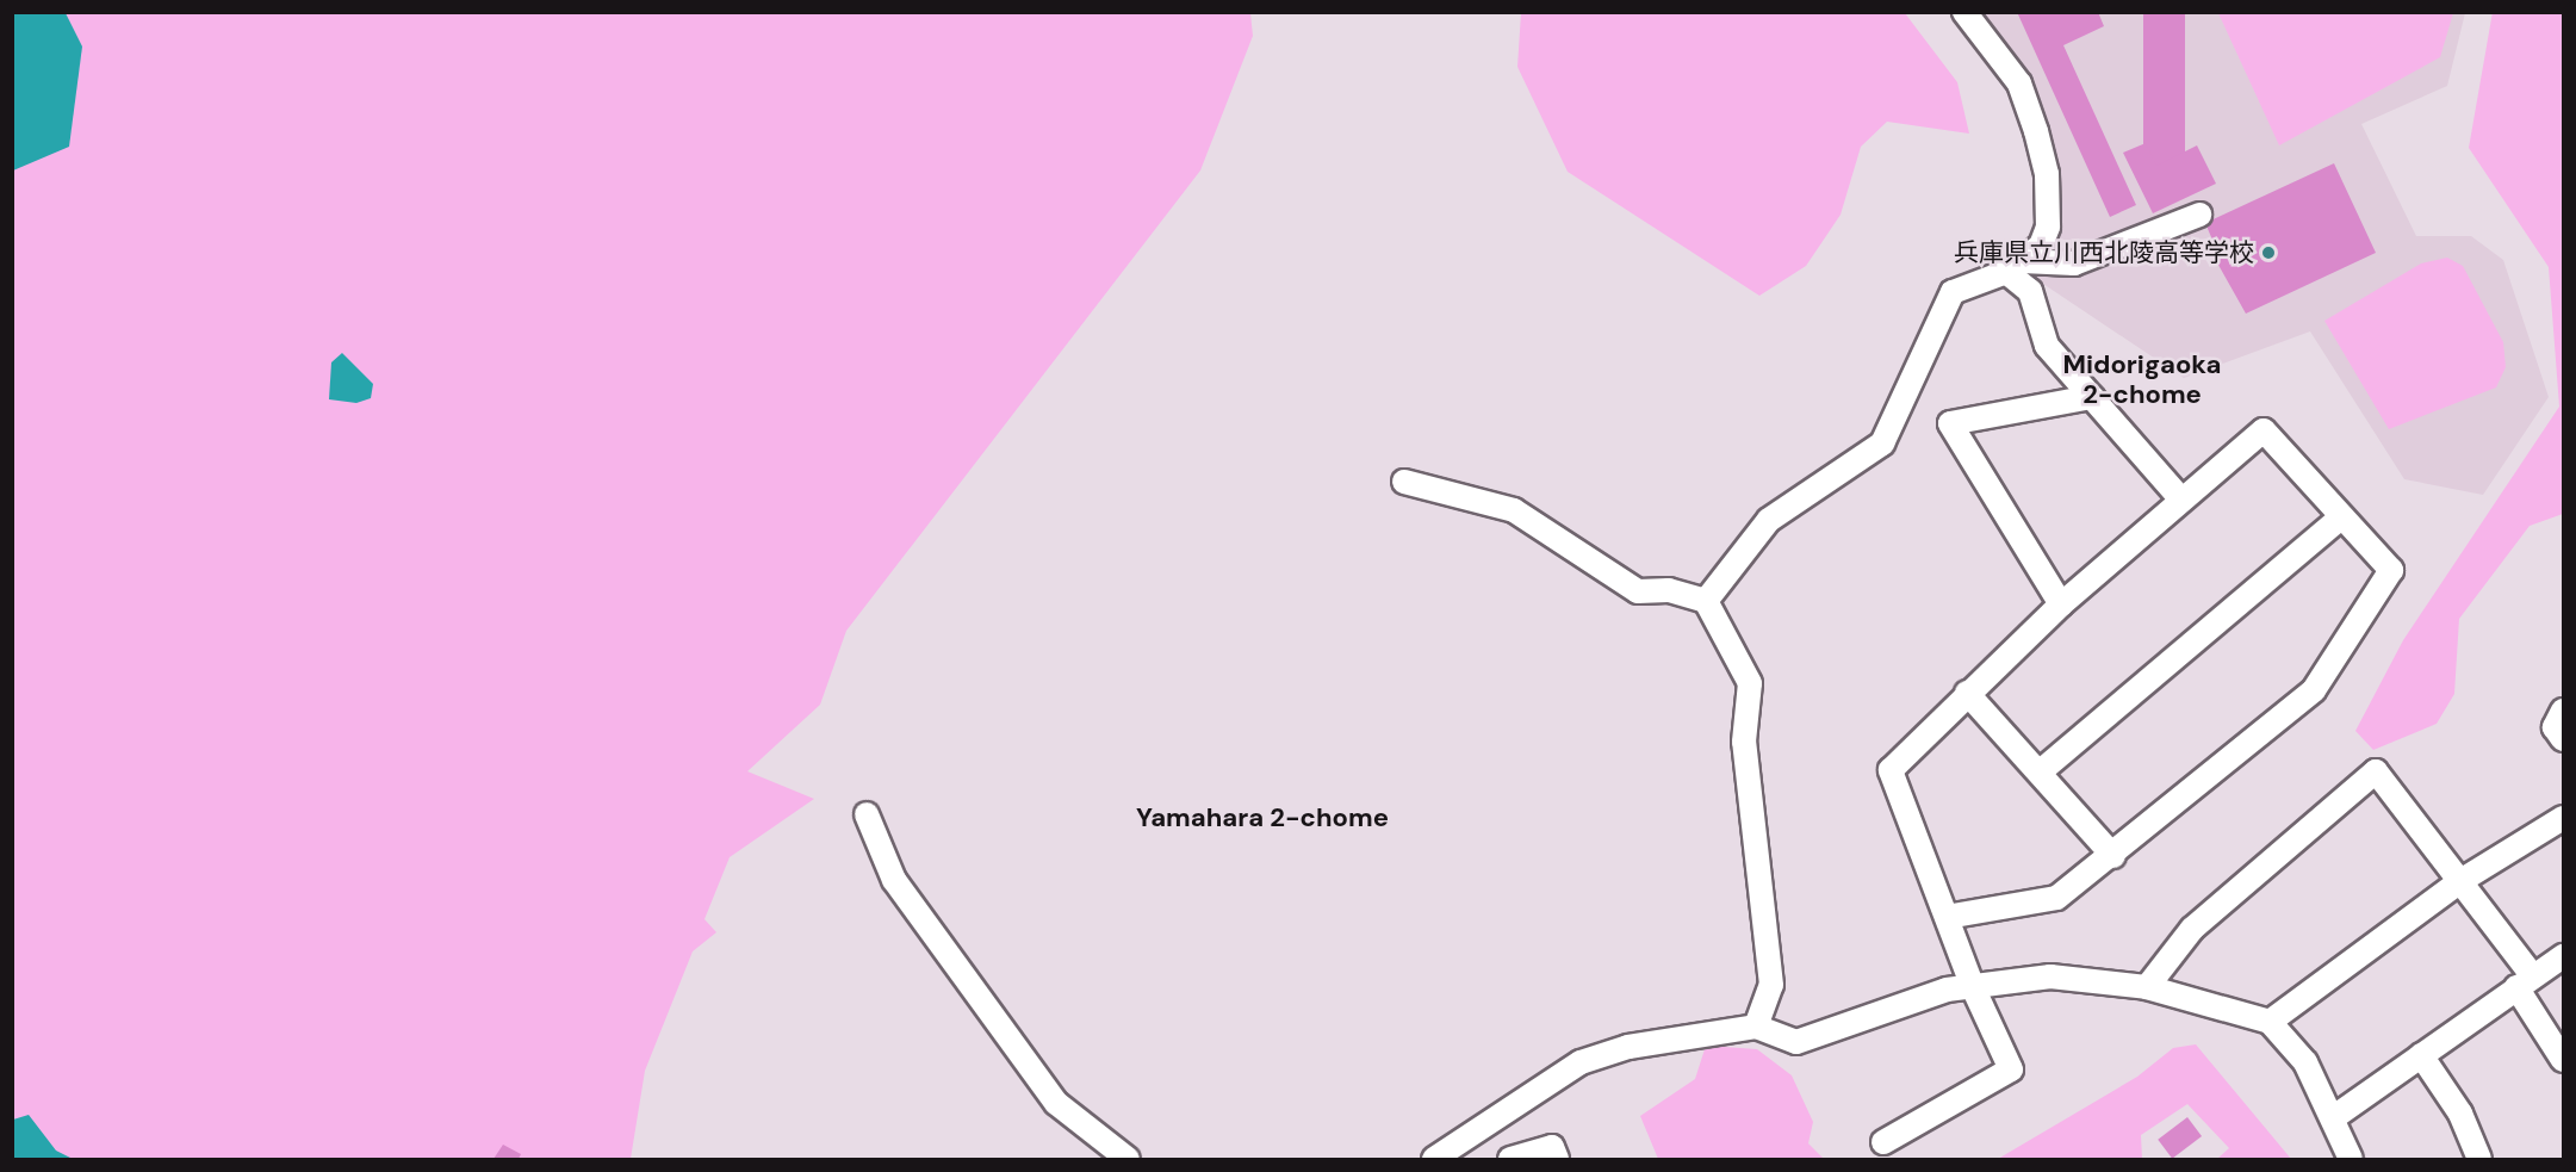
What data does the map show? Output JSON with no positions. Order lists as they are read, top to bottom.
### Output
{
  "districts": ["Midorigaoka 2-chome", "Yamahara 2-chome"],
  "places": ["兵庫県立川西北陵高等学校"]
}
